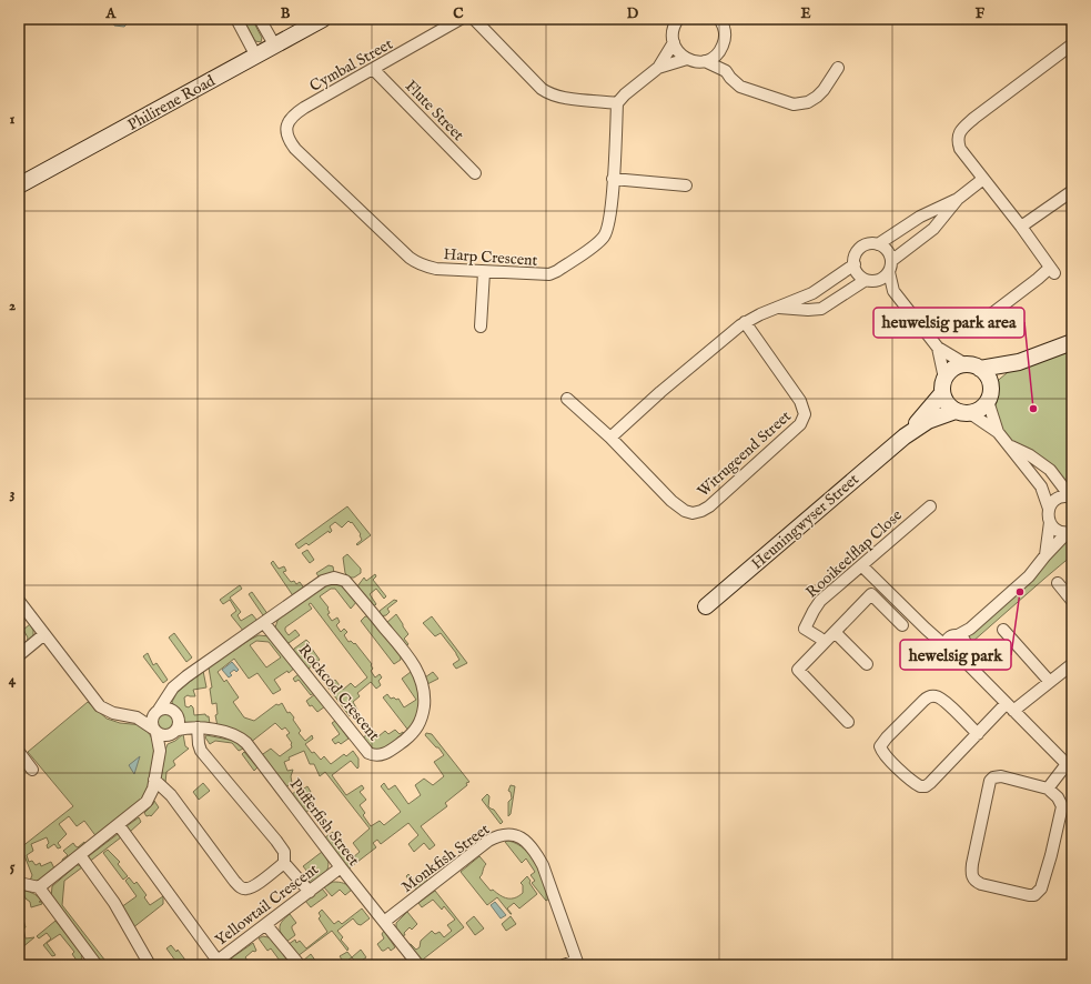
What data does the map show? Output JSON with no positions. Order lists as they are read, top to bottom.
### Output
{
  "streets": {
    "street": [
      "Cymbal Street",
      "Philirene Road",
      "Flute Street",
      "Harp Crescent",
      "Witrugeend Street",
      "Heuningwyser Street",
      "Rooikeelflap Close",
      "Rockcod Crescent",
      "Pufferfish Street",
      "Monkfish Street",
      "Yellowtail Crescent"
    ]
  },
  "crossings": [
    ["Cymbal Street", "Flute Street"],
    ["Cymbal Street", "Harp Crescent"],
    ["Rockcod Crescent", "Pufferfish Street"],
    ["Pufferfish Street", "Monkfish Street"],
    ["Pufferfish Street", "Yellowtail Crescent"]
  ],
  "places": ["heuwelsig park area", "hewelsig park"],
  "grid": {
    "columns": [
      "A",
      "B",
      "C",
      "D",
      "E",
      "F"
    ],
    "rows": [
      "1",
      "2",
      "3",
      "4",
      "5"
    ]
  }
}
